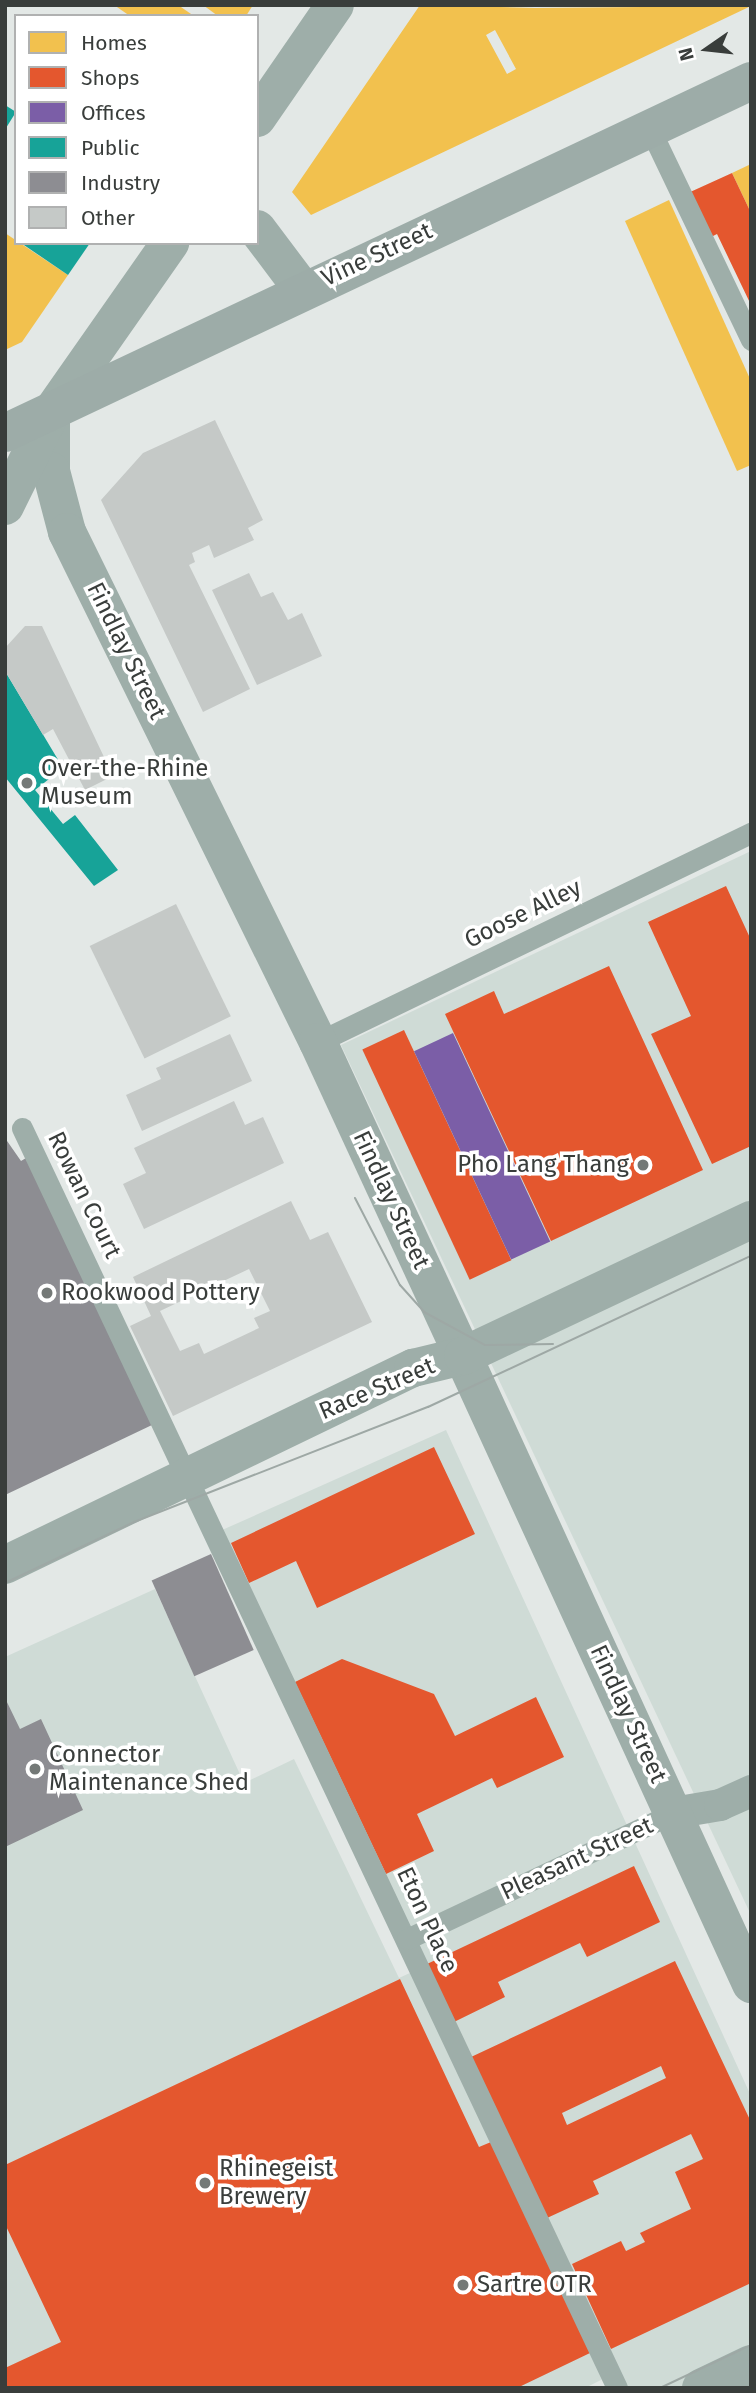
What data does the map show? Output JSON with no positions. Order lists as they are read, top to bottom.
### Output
{
  "streets": {
    "main road": ["Vine Street"],
    "street": ["Findlay Street", "Race Street", "Pleasant Street"],
    "lane": ["Goose Alley", "Rowan Court", "Eton Place"]
  },
  "crossings": [
    ["Vine Street", "Findlay Street"],
    ["Findlay Street", "Goose Alley"],
    ["Findlay Street", "Race Street"],
    ["Findlay Street", "Pleasant Street"],
    ["Rowan Court", "Race Street"],
    ["Rowan Court", "Eton Place"],
    ["Race Street", "Eton Place"],
    ["Pleasant Street", "Eton Place"]
  ],
  "places": [
    "Over-the-Rhine Museum",
    "Pho Lang Thang",
    "Rookwood Pottery",
    "Connector Maintenance Shed",
    "Rhinegeist Brewery",
    "Sartre OTR"
  ],
  "legend": [
    "Homes",
    "Shops",
    "Offices",
    "Public",
    "Industry",
    "Other"
  ],
  "north": "left"
}
